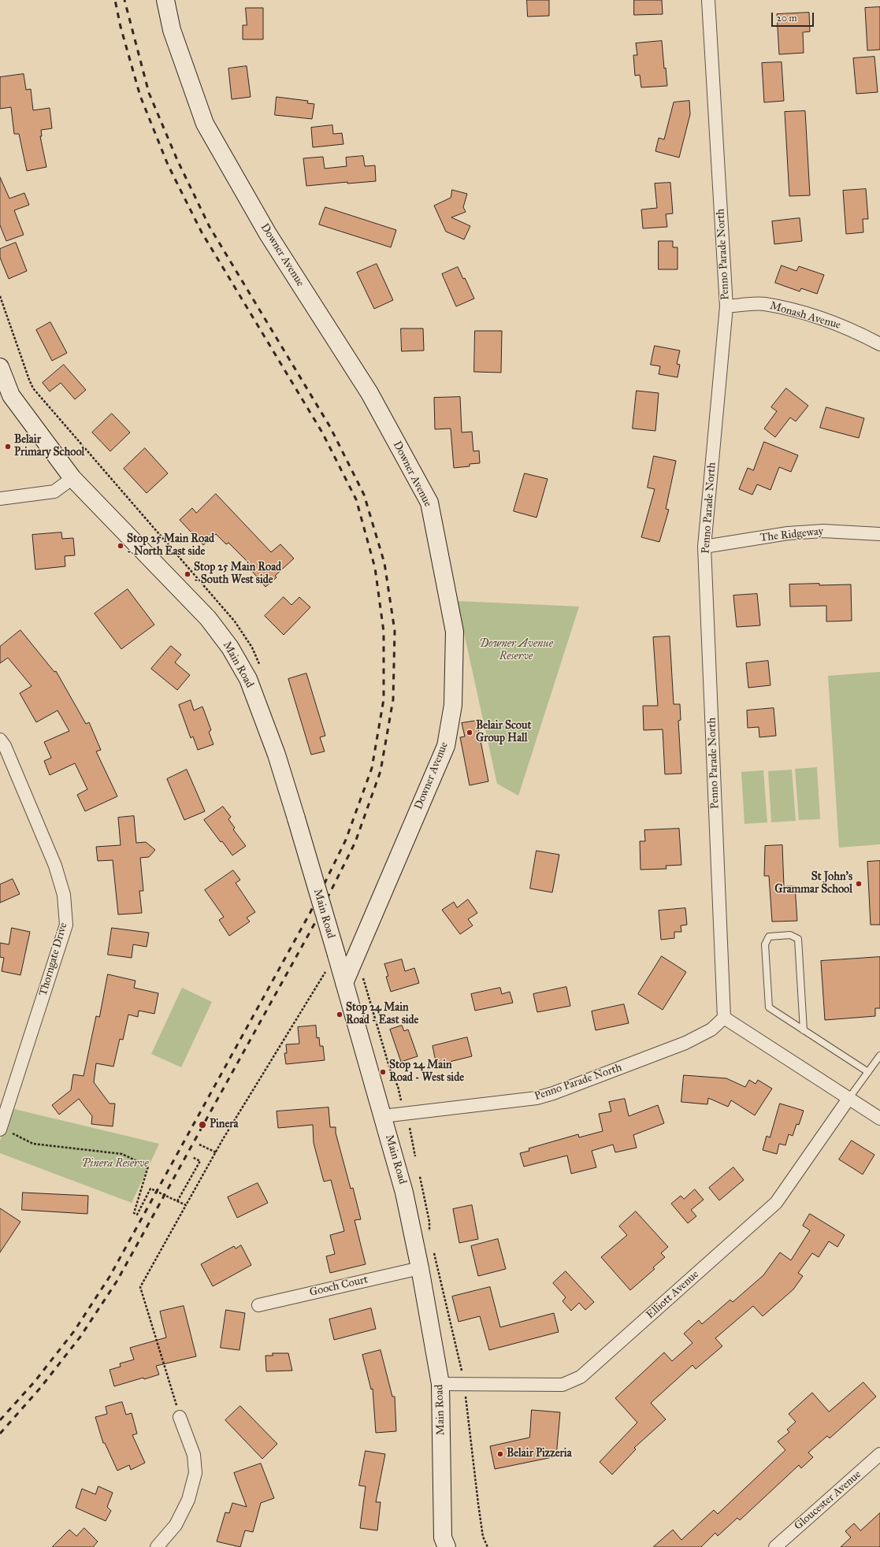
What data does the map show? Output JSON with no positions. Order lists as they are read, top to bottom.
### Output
{
  "streets": {
    "main road": ["Downer Avenue", "Main Road"],
    "street": [
      "Penno Parade North",
      "Monash Avenue",
      "The Ridgeway",
      "Thorngate Drive",
      "Gooch Court",
      "Elliott Avenue",
      "Gloucester Avenue"
    ]
  },
  "crossings": [
    ["Penno Parade North", "Monash Avenue"],
    ["Penno Parade North", "The Ridgeway"],
    ["Penno Parade North", "Main Road"],
    ["Downer Avenue", "Main Road"],
    ["Main Road", "Gooch Court"],
    ["Main Road", "Elliott Avenue"]
  ],
  "parks": ["Downer Avenue Reserve", "Pinera Reserve"],
  "places": [
    "Belair Primary School",
    "Stop 25 Main Road - North East side",
    "Stop 25 Main Road - South West side",
    "Belair Scout Group Hall",
    "St John's Grammar School",
    "Stop 24 Main Road - East side",
    "Stop 24 Main Road - West side",
    "Pinera",
    "Belair Pizzeria"
  ],
  "scale_bar": "20 m"
}
